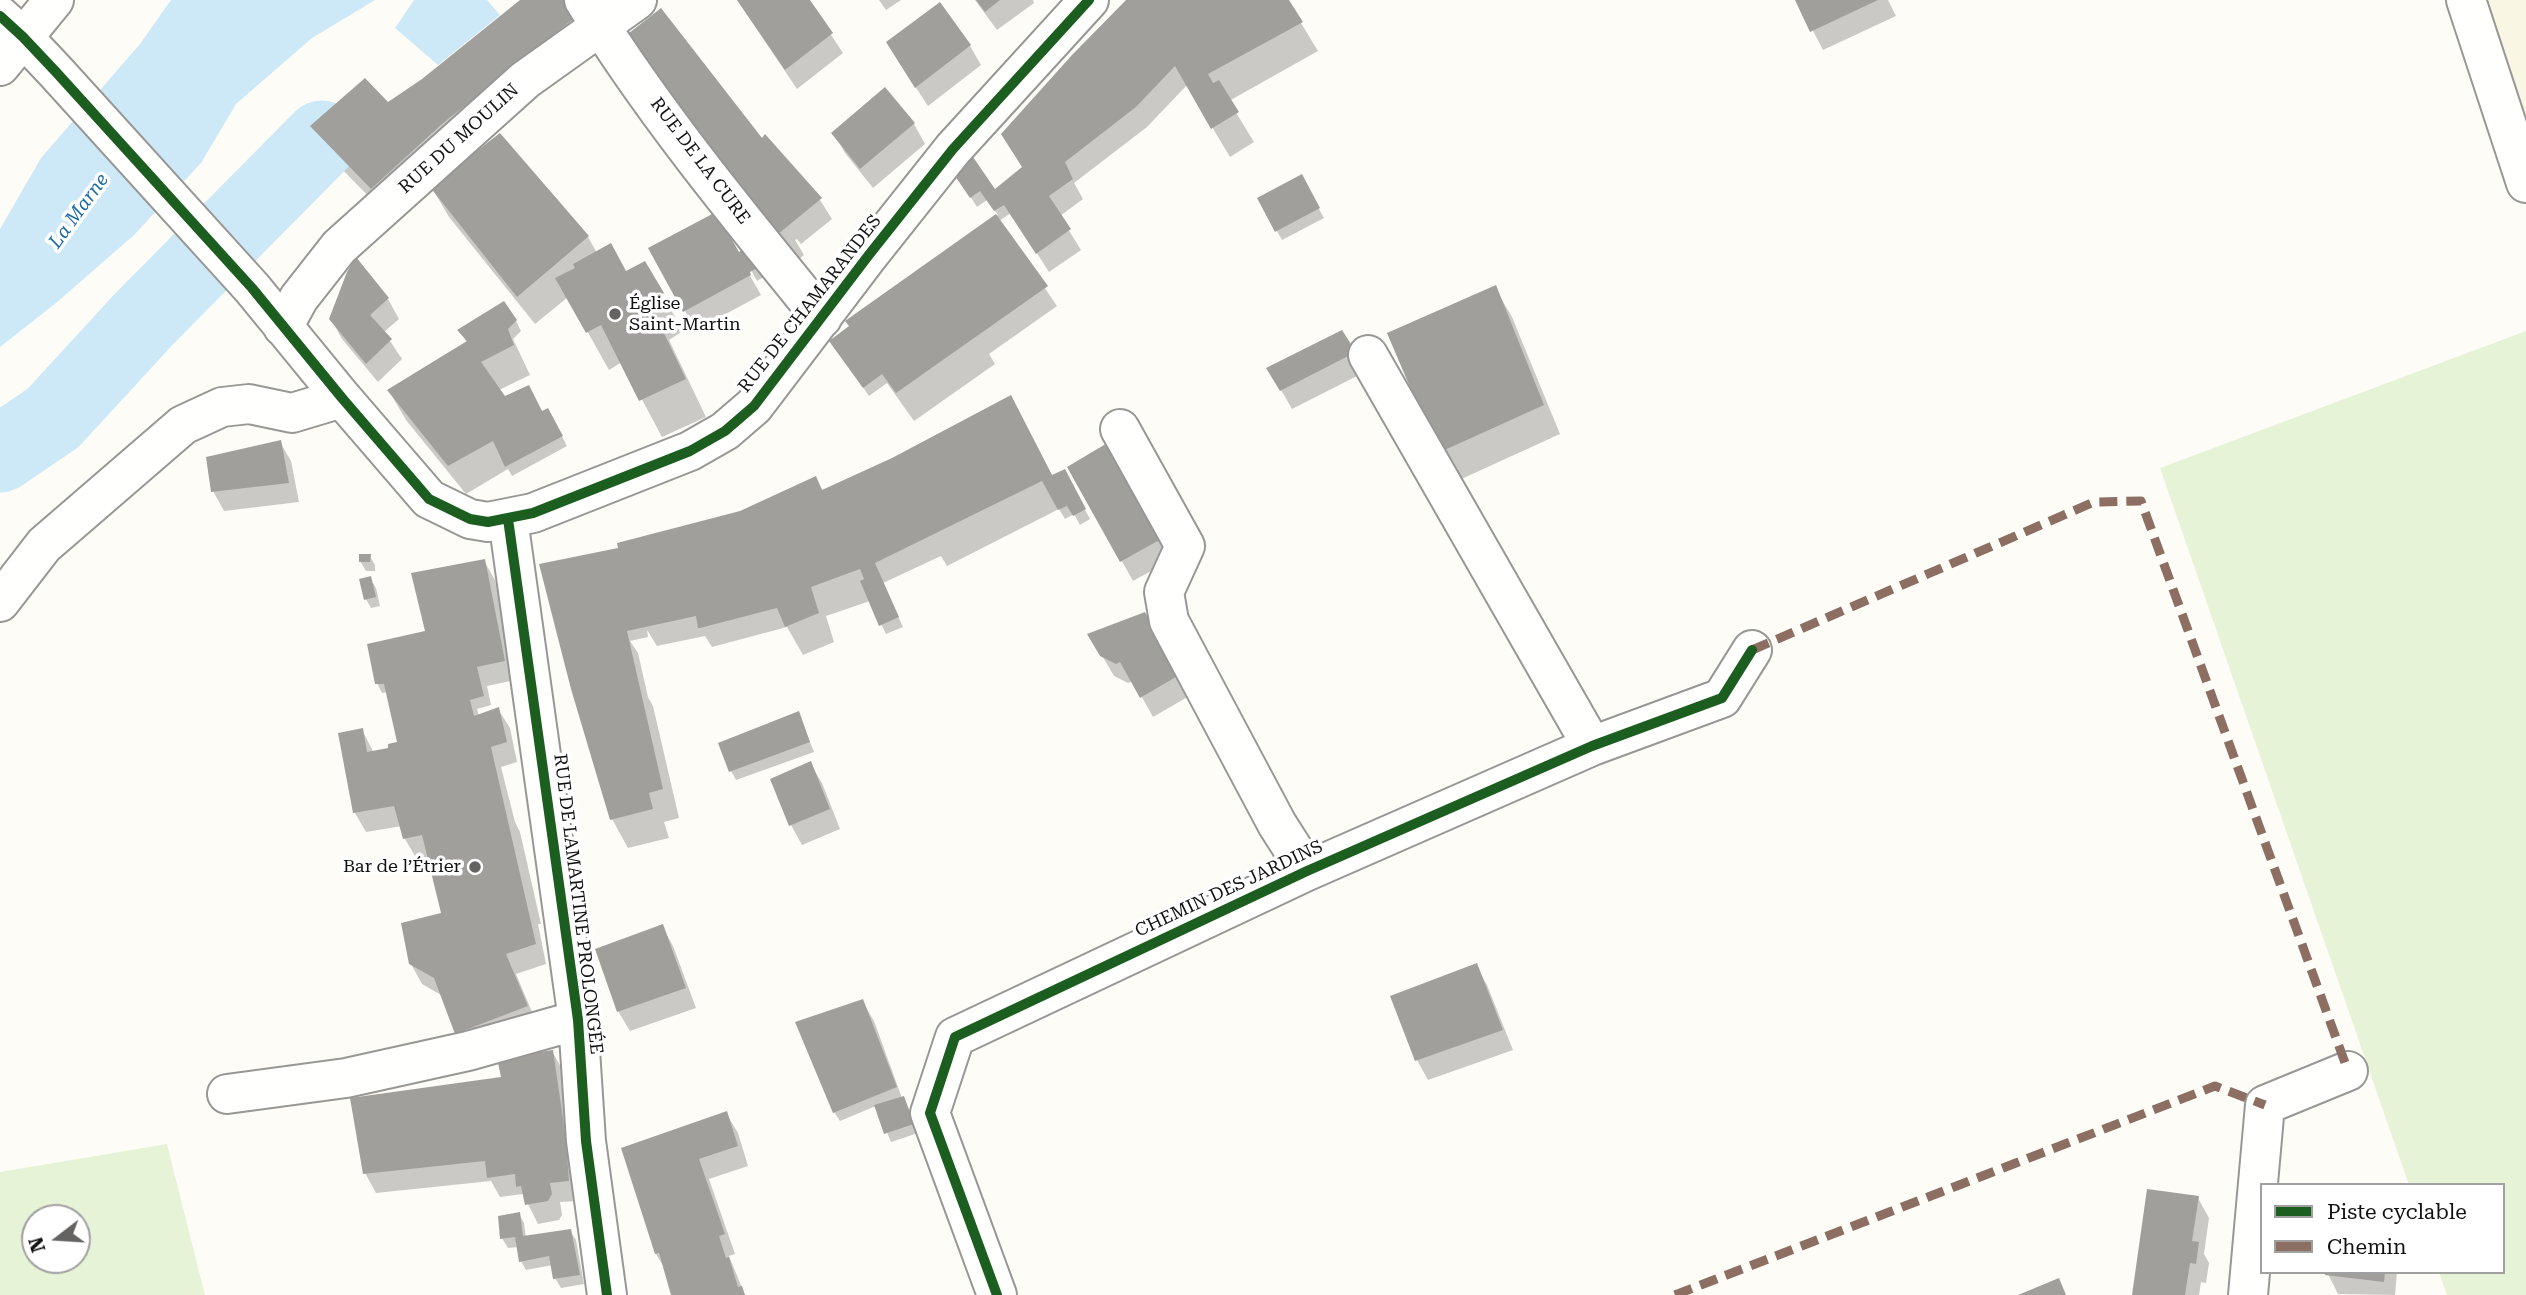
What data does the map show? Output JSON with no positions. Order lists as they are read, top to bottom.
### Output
{
  "streets": {
    "street": [
      "RUE DU MOULIN",
      "RUE DE LA CURE",
      "RUE DE CHAMARANDES",
      "CHEMIN DES JARDINS",
      "RUE DE LAMARTINE PROLONGÉE"
    ]
  },
  "crossings": [
    ["RUE DU MOULIN", "RUE DE LA CURE"],
    ["RUE DU MOULIN", "RUE DE CHAMARANDES"],
    ["RUE DE LA CURE", "RUE DE CHAMARANDES"],
    ["RUE DE CHAMARANDES", "RUE DE LAMARTINE PROLONGÉE"]
  ],
  "water": ["La Marne"],
  "places": ["Église Saint-Martin", "Bar de l’Étrier"],
  "legend": ["Piste cyclable", "Chemin"],
  "north": "left"
}
